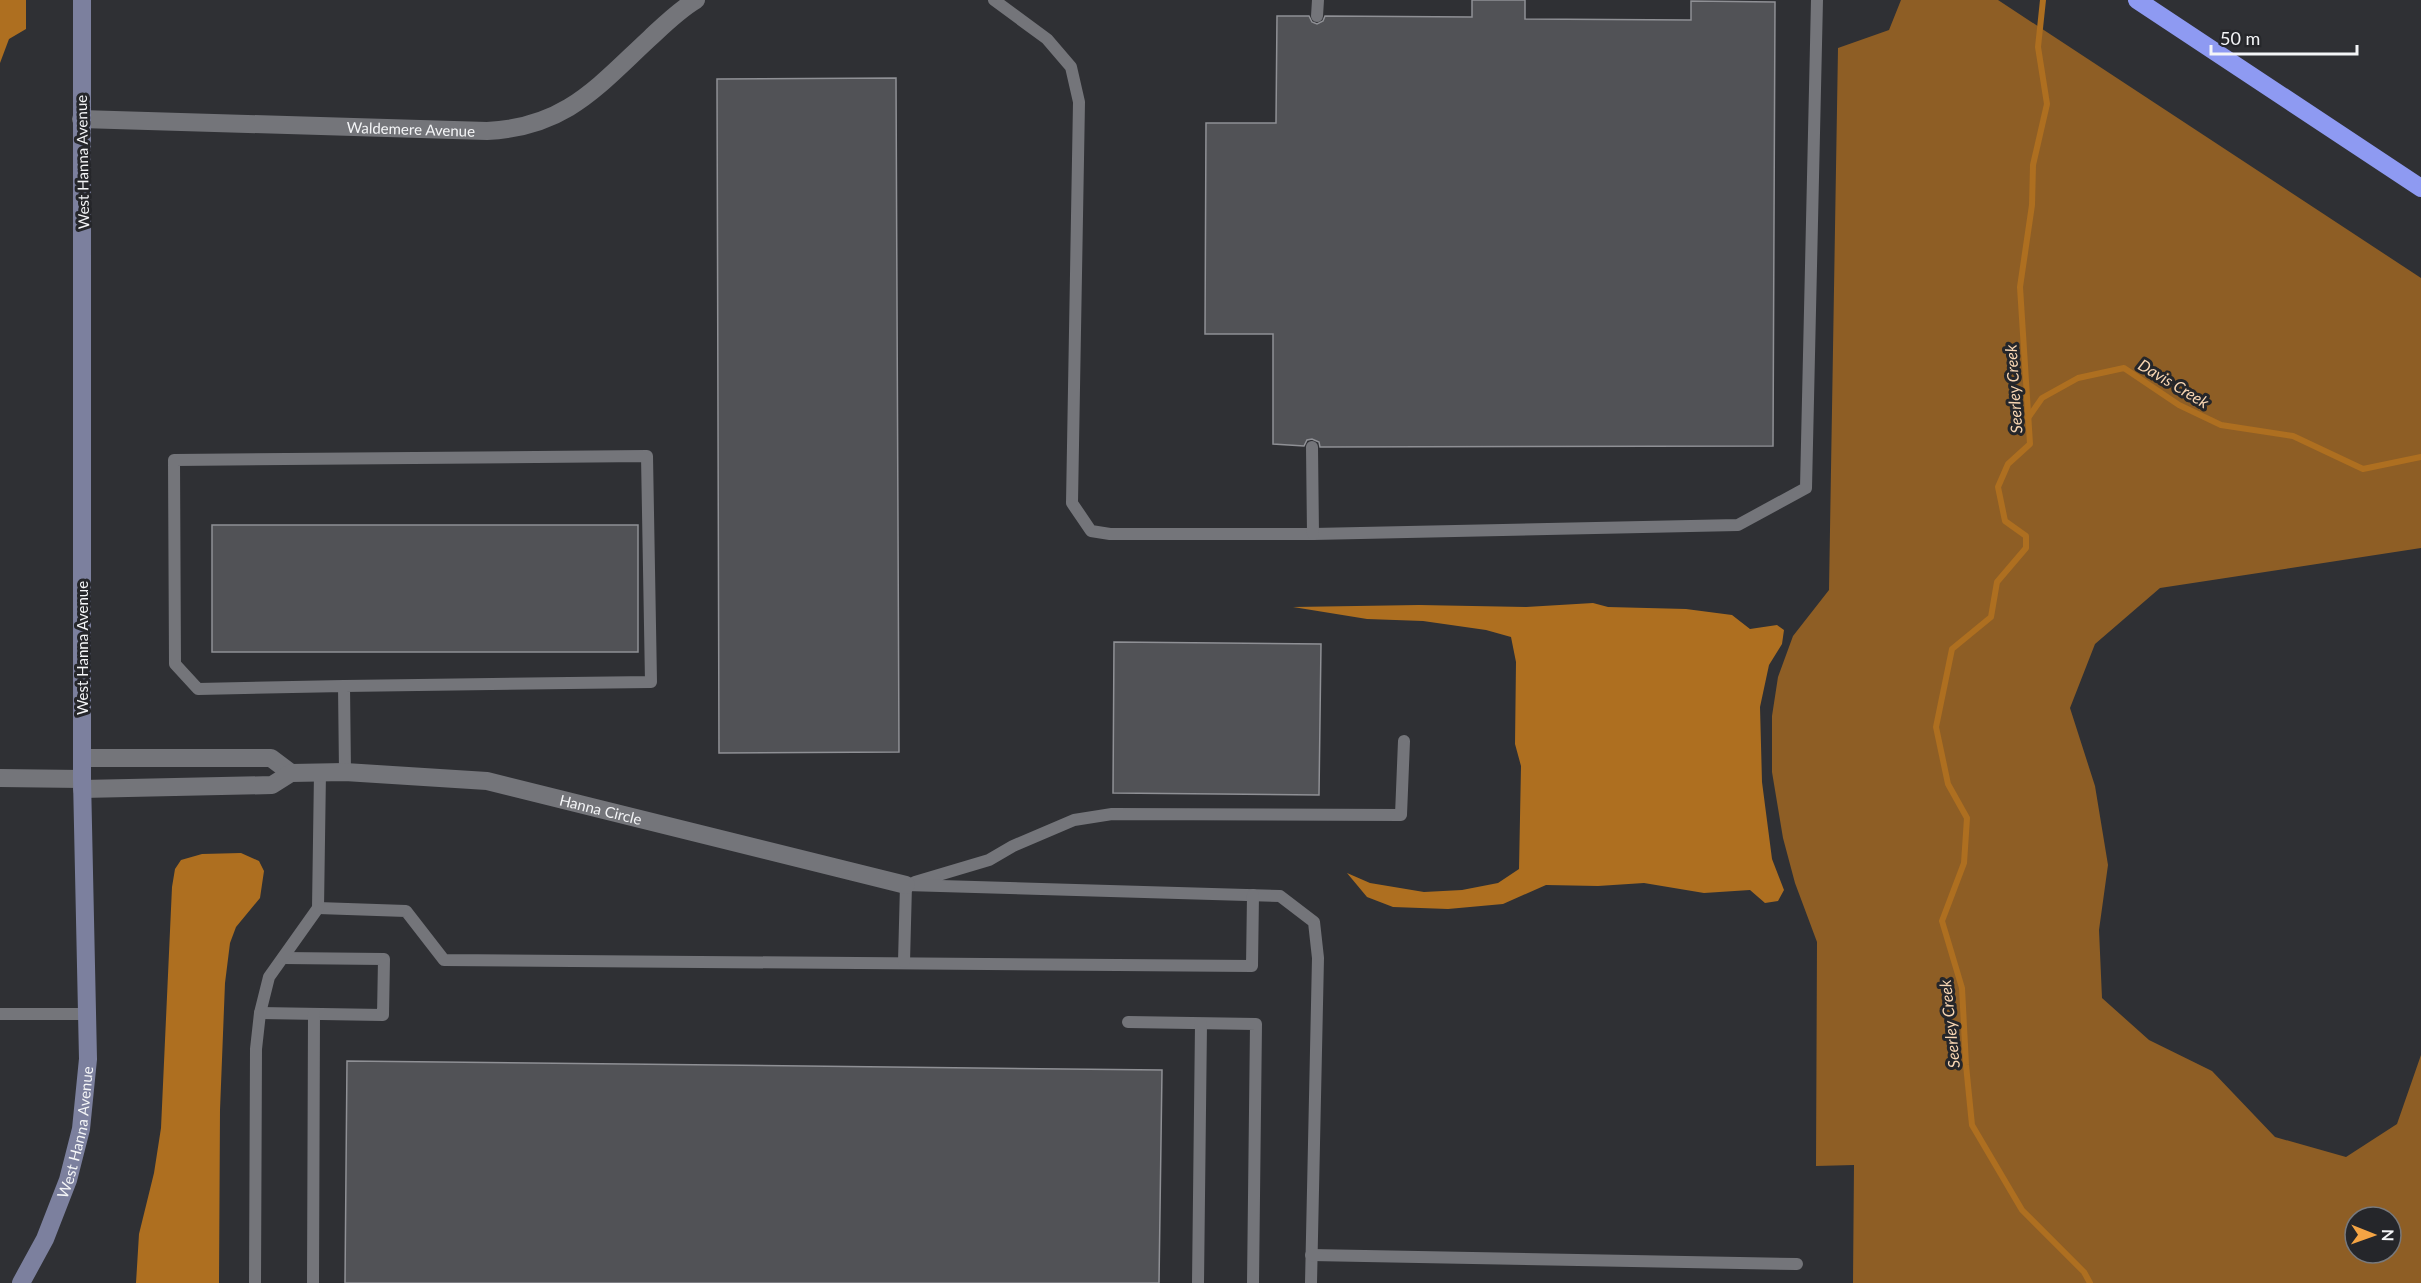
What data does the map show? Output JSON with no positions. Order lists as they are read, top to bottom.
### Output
{
  "streets": {
    "street": ["Waldemere Avenue", "West Hanna Avenue", "Hanna Circle"]
  },
  "crossings": [
    ["Waldemere Avenue", "West Hanna Avenue"],
    ["West Hanna Avenue", "Hanna Circle"]
  ],
  "water": ["Davis Creek", "Seerley Creek"],
  "scale_bar": "50 m",
  "north": "right"
}
